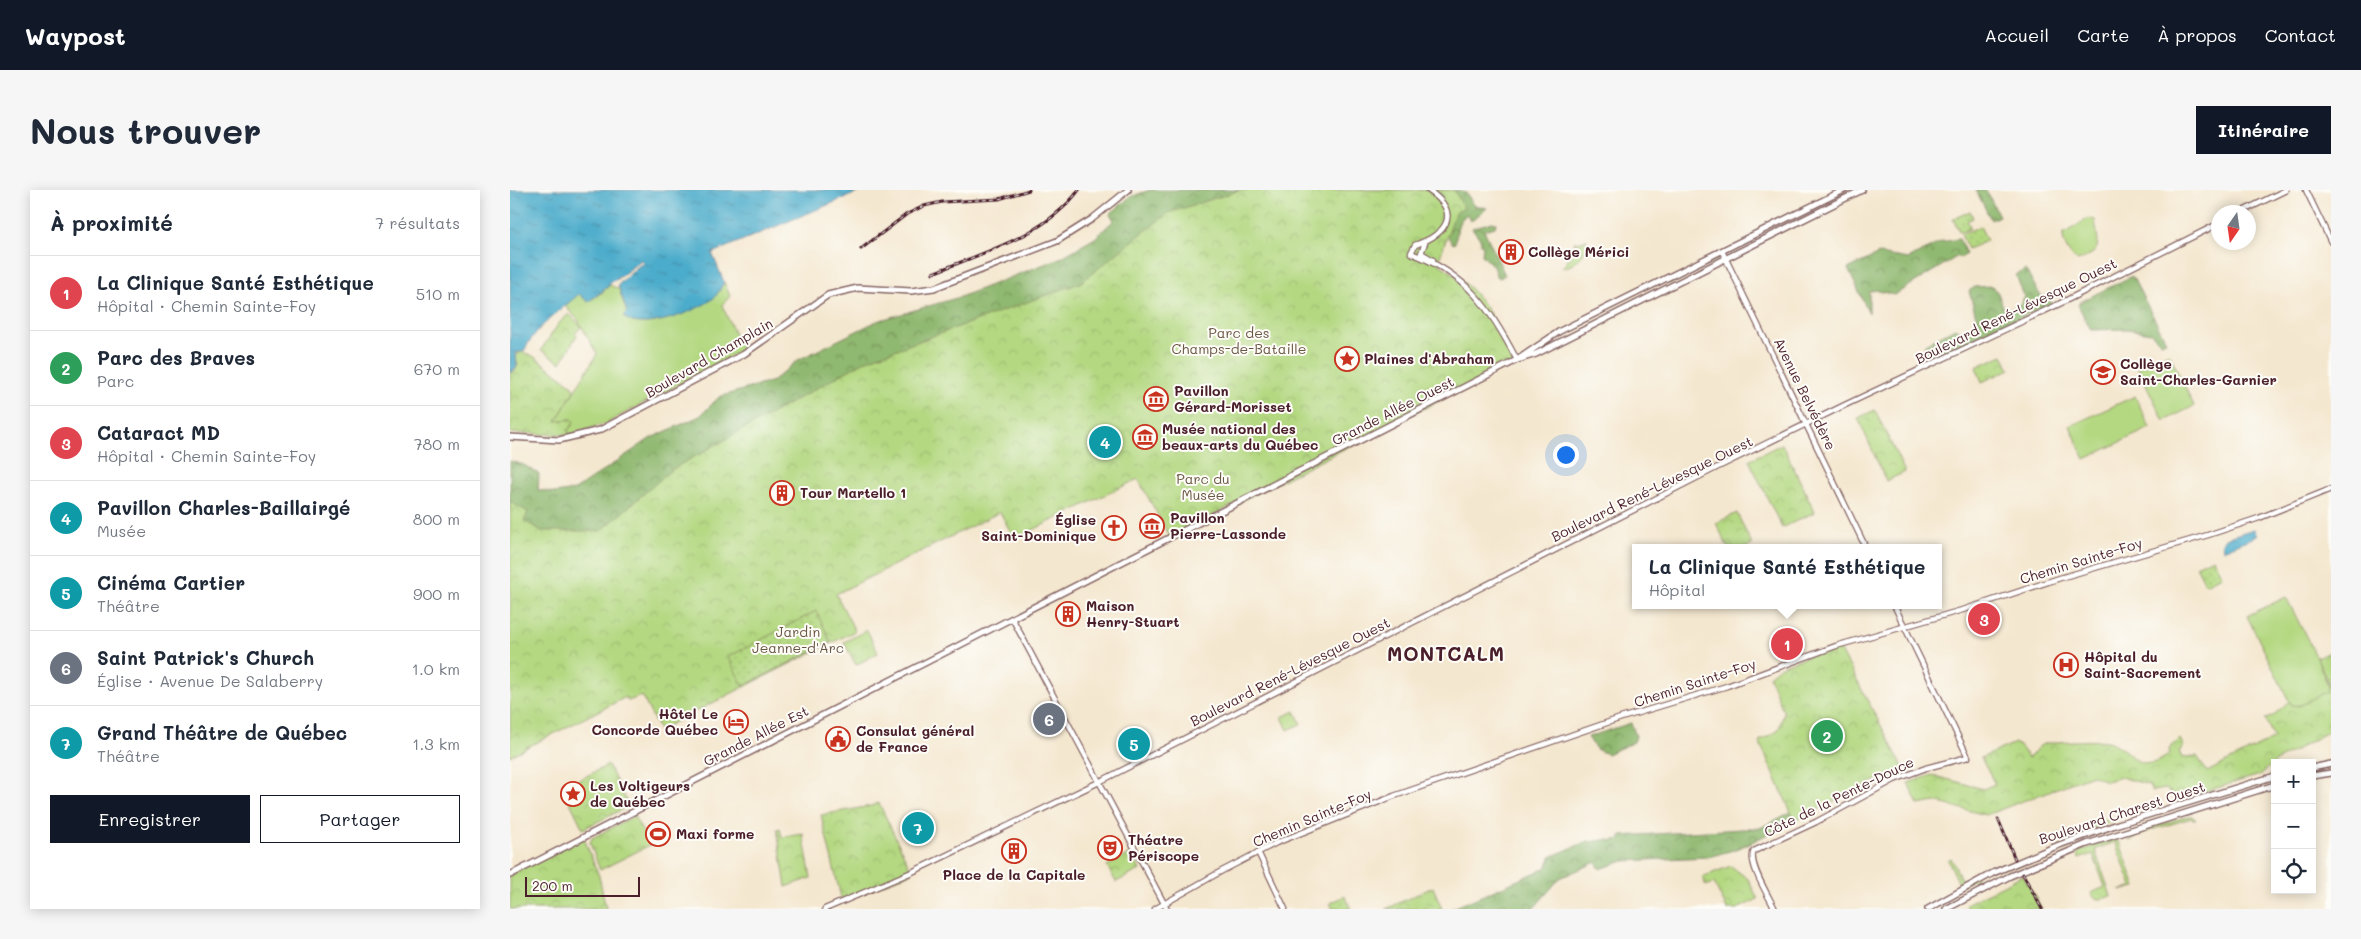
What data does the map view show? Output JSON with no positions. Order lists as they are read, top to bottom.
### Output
{
  "streets": {
    "main road": [
      "Boulevard René-Lévesque Ouest",
      "Boulevard Champlain",
      "Avenue Belvédère",
      "Grande Allée Ouest",
      "Chemin Sainte-Foy",
      "Grande Allée Est",
      "Côte de la Pente-Douce",
      "Boulevard Charest Ouest"
    ]
  },
  "crossings": [
    ["Boulevard René-Lévesque Ouest", "Avenue Belvédère"],
    ["Avenue Belvédère", "Grande Allée Ouest"],
    ["Grande Allée Ouest", "Grande Allée Est"],
    ["Chemin Sainte-Foy", "Côte de la Pente-Douce"]
  ],
  "districts": ["MONTCALM"],
  "parks": ["Parc des Champs-de-Bataille", "Parc du Musée", "Jardin Jeanne-d'Arc"],
  "places": {
    "building": [
      "Collège Mérici",
      "Tour Martello 1",
      "Maison Henry-Stuart",
      "Place de la Capitale"
    ],
    "place": ["Plaines d'Abraham", "Les Voltigeurs de Québec"],
    "school or university": ["Collège Saint-Charles-Garnier"],
    "museum": ["Pavillon Gérard-Morisset", "Musée national des beaux-arts du Québec", "Pavillon Pierre-Lassonde"],
    "church": ["Église Saint-Dominique"],
    "hospital": ["Hôpital du Saint-Sacrement"],
    "hotel": ["Hôtel Le Concorde Québec"],
    "public building": ["Consulat général de France"],
    "sports": ["Maxi forme"],
    "theatre": ["Théatre Périscope"]
  },
  "scale_bar": "200 m",
  "north": "bottom",
  "page": {
    "header": "Waypost",
    "nav": [
      "Accueil",
      "Carte",
      "À propos",
      "Contact"
    ],
    "buttons": [
      "Itinéraire",
      ["Enregistrer", "Partager"]
    ],
    "title": "Nous trouver",
    "heading": ["À proximité", "7 résultats"],
    "list": [
      {
        "mark": "1",
        "name": "La Clinique Santé Esthétique",
        "note": "Hôpital · Chemin Sainte-Foy",
        "value": "510 m"
      },
      {
        "mark": "2",
        "name": "Parc des Braves",
        "note": "Parc",
        "value": "670 m"
      },
      {
        "mark": "3",
        "name": "Cataract MD",
        "note": "Hôpital · Chemin Sainte-Foy",
        "value": "780 m"
      },
      {
        "mark": "4",
        "name": "Pavillon Charles-Baillairgé",
        "note": "Musée",
        "value": "800 m"
      },
      {
        "mark": "5",
        "name": "Cinéma Cartier",
        "note": "Théâtre",
        "value": "900 m"
      },
      {
        "mark": "6",
        "name": "Saint Patrick's Church",
        "note": "Église · Avenue De Salaberry",
        "value": "1.0 km"
      },
      {
        "mark": "7",
        "name": "Grand Théâtre de Québec",
        "note": "Théâtre",
        "value": "1.3 km"
      }
    ],
    "pins": [
      "4",
      "3",
      "1",
      "6",
      "2",
      "5",
      "7"
    ],
    "popup": ["La Clinique Santé Esthétique", "Hôpital"],
    "map_buttons": ["+", "−"],
    "scale": "200 m"
  }
}
